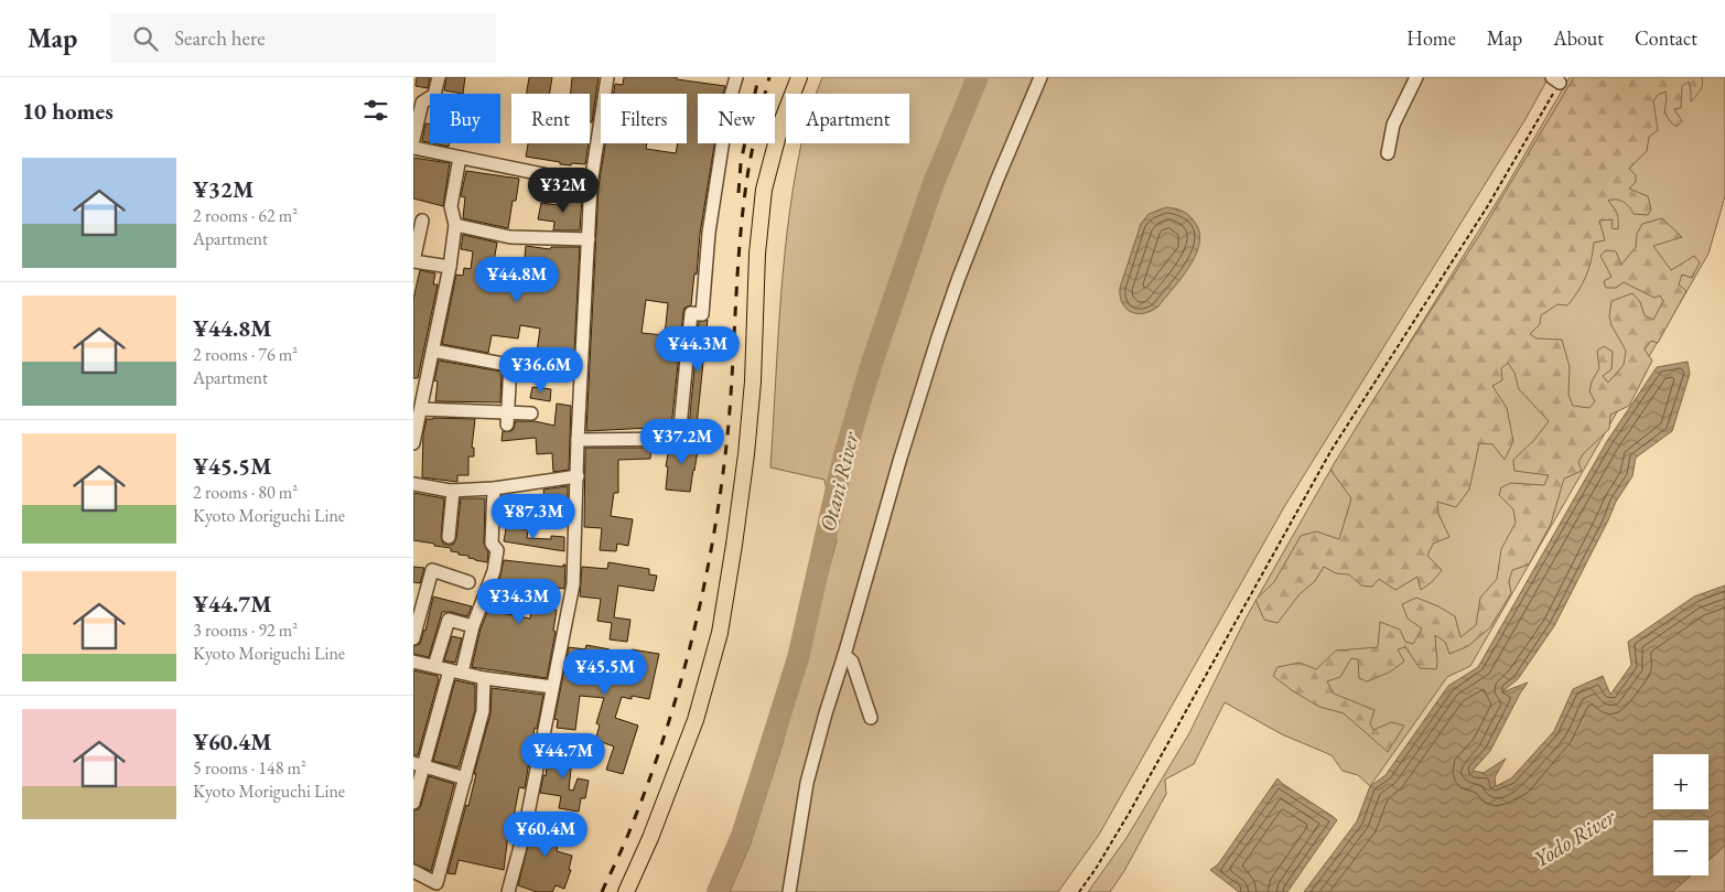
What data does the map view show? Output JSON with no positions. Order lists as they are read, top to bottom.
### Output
{
  "water": ["Otani River", "Yodo River"],
  "page": {
    "header": "Map",
    "search": "Search here",
    "nav": [
      "Home",
      "Map",
      "About",
      "Contact"
    ],
    "heading": "10 homes",
    "chip": [
      "Buy",
      "Rent",
      "Filters",
      "New",
      "Apartment"
    ],
    "list": [
      {
        "name": "¥32M",
        "note": "2 rooms · 62 m² · Apartment"
      },
      {
        "name": "¥44.8M",
        "note": "2 rooms · 76 m² · Apartment"
      },
      {
        "name": "¥45.5M",
        "note": "2 rooms · 80 m² · Kyoto Moriguchi Line"
      },
      {
        "name": "¥44.7M",
        "note": "3 rooms · 92 m² · Kyoto Moriguchi Line"
      },
      {
        "name": "¥60.4M",
        "note": "5 rooms · 148 m² · Kyoto Moriguchi Line"
      }
    ],
    "price": [
      "¥32M",
      "¥44.8M",
      "¥44.3M",
      "¥36.6M",
      "¥37.2M",
      "¥87.3M",
      "¥34.3M",
      "¥45.5M",
      "¥44.7M",
      "¥60.4M"
    ],
    "map_buttons": ["+", "−"]
  }
}
